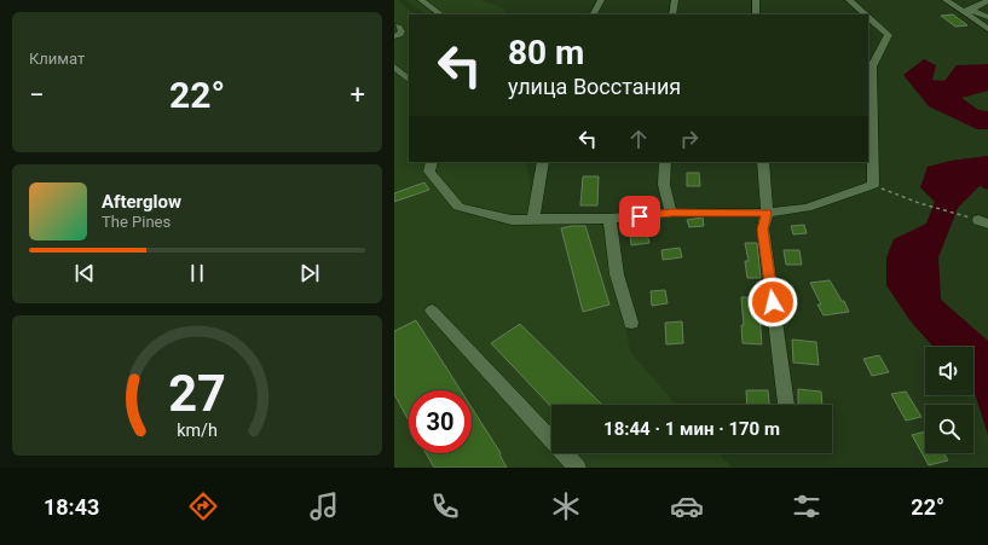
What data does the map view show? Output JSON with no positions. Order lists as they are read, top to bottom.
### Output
{
  "page": {
    "tile": "Климат",
    "turn": ["80 m", "улица Восстания"],
    "heat": ["−", "22°", "+"],
    "song": ["Afterglow", "The Pines"],
    "limit": "30",
    "trip": "18:44 · 1 мин · 170 m",
    "tabs": ["18:43", "22°"],
    "gauge": ["27", "km/h"]
  }
}
